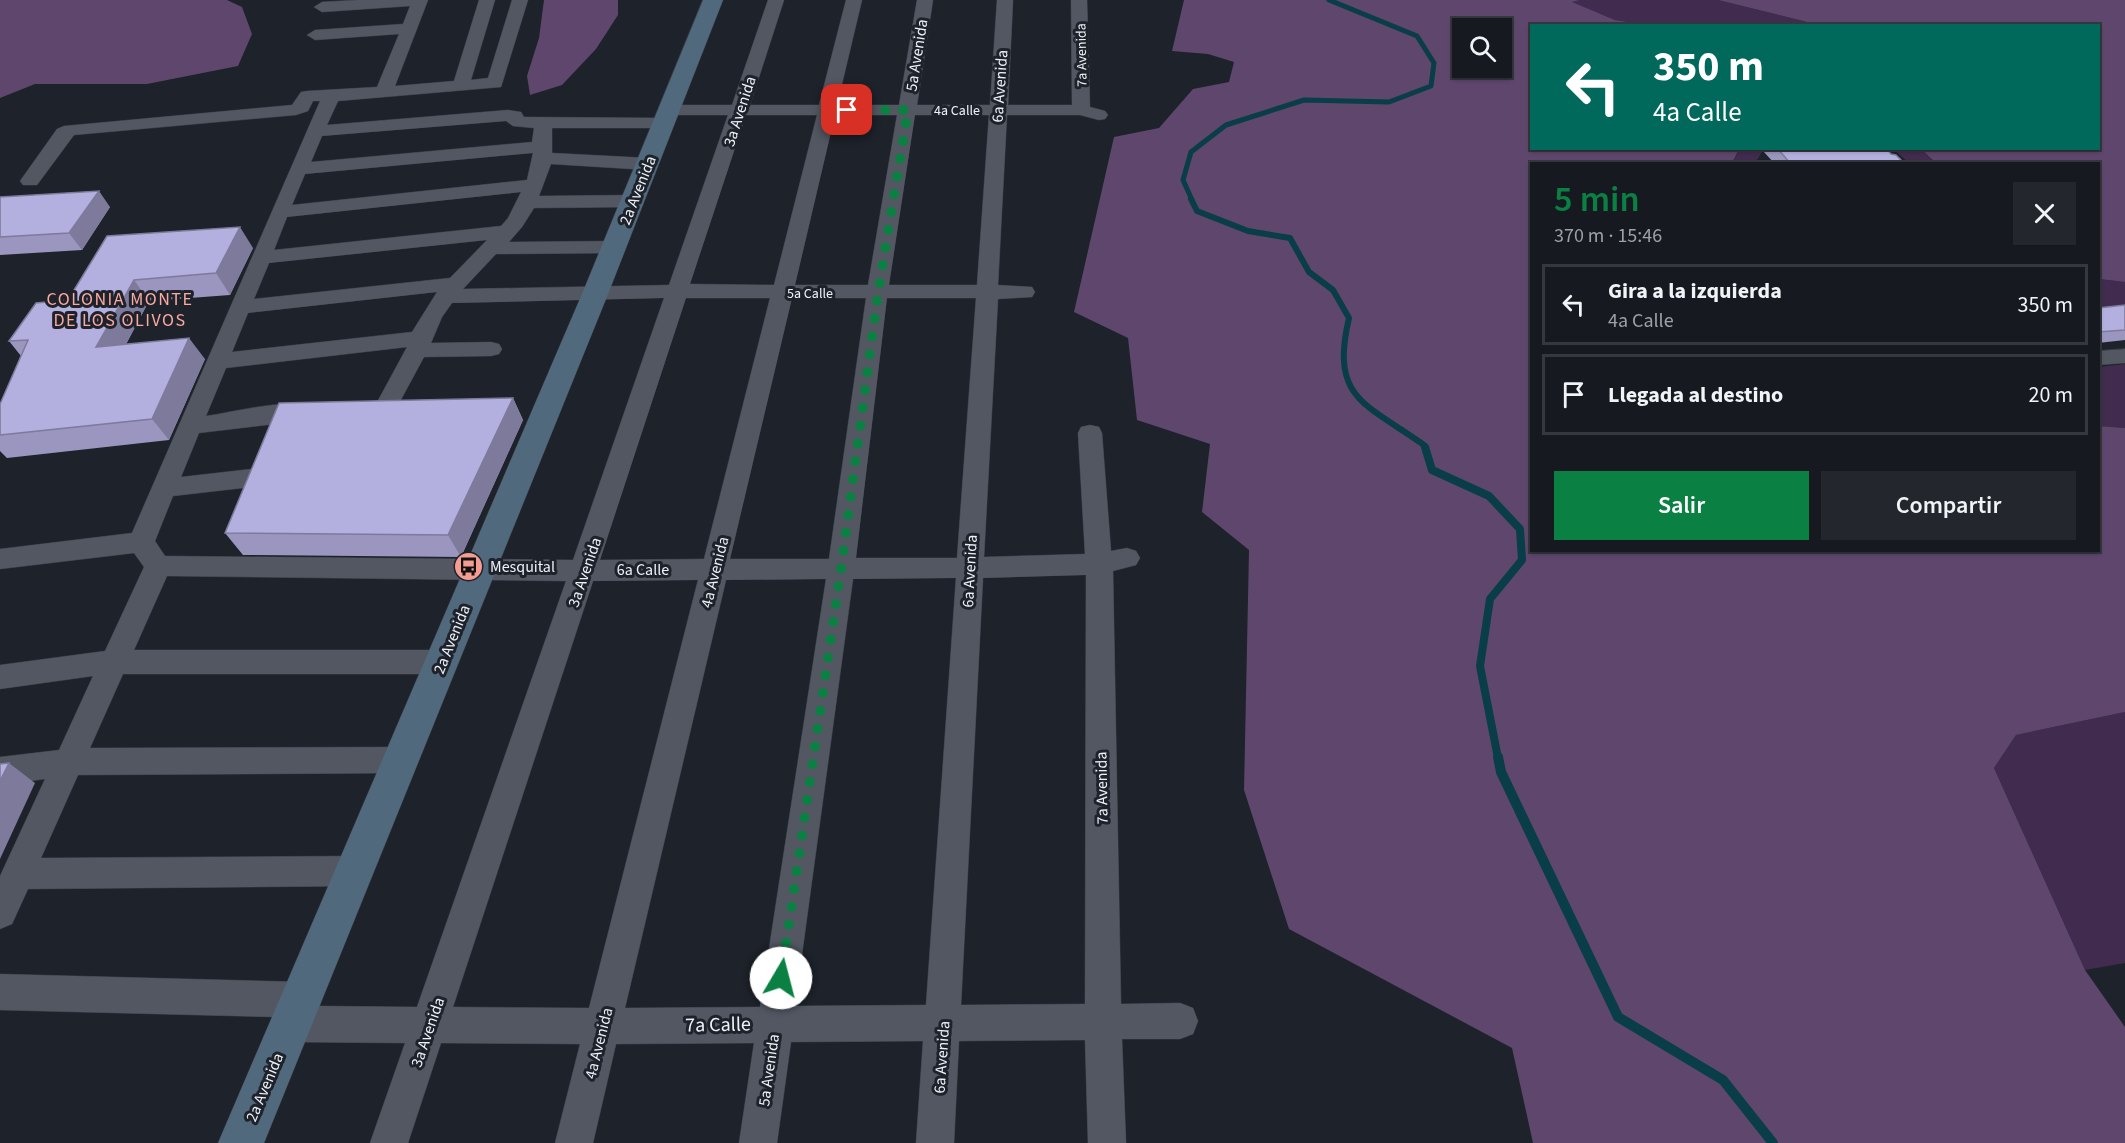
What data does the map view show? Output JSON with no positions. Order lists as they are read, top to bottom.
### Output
{
  "streets": {
    "main road": ["2a Avenida"],
    "street": [
      "5a Avenida",
      "7a Avenida",
      "6a Avenida",
      "4a Calle",
      "3a Avenida",
      "5a Calle",
      "6a Calle",
      "4a Avenida",
      "7a Calle"
    ]
  },
  "crossings": [
    ["5a Avenida", "4a Calle"],
    ["5a Avenida", "5a Calle"],
    ["5a Avenida", "6a Calle"],
    ["5a Avenida", "7a Calle"],
    ["7a Avenida", "4a Calle"],
    ["7a Avenida", "6a Calle"],
    ["7a Avenida", "7a Calle"],
    ["6a Avenida", "4a Calle"],
    ["6a Avenida", "5a Calle"],
    ["6a Avenida", "6a Calle"],
    ["6a Avenida", "7a Calle"],
    ["4a Calle", "3a Avenida"],
    ["4a Calle", "2a Avenida"],
    ["4a Calle", "4a Avenida"],
    ["3a Avenida", "5a Calle"],
    ["3a Avenida", "6a Calle"],
    ["3a Avenida", "7a Calle"],
    ["2a Avenida", "5a Calle"],
    ["2a Avenida", "6a Calle"],
    ["2a Avenida", "7a Calle"],
    ["5a Calle", "4a Avenida"],
    ["6a Calle", "4a Avenida"],
    ["4a Avenida", "7a Calle"]
  ],
  "districts": ["COLONIA MONTE DE LOS OLIVOS"],
  "places": {
    "bus stop": ["Mesquital"]
  },
  "page": {
    "turn": ["350 m", "4a Calle"],
    "heading": ["5 min", "370 m · 15:46"],
    "list": [
      {
        "name": "Gira a la izquierda",
        "note": "4a Calle",
        "value": "350 m"
      },
      {
        "name": "Llegada al destino",
        "value": "20 m"
      }
    ],
    "buttons": ["Salir", "Compartir"]
  }
}
